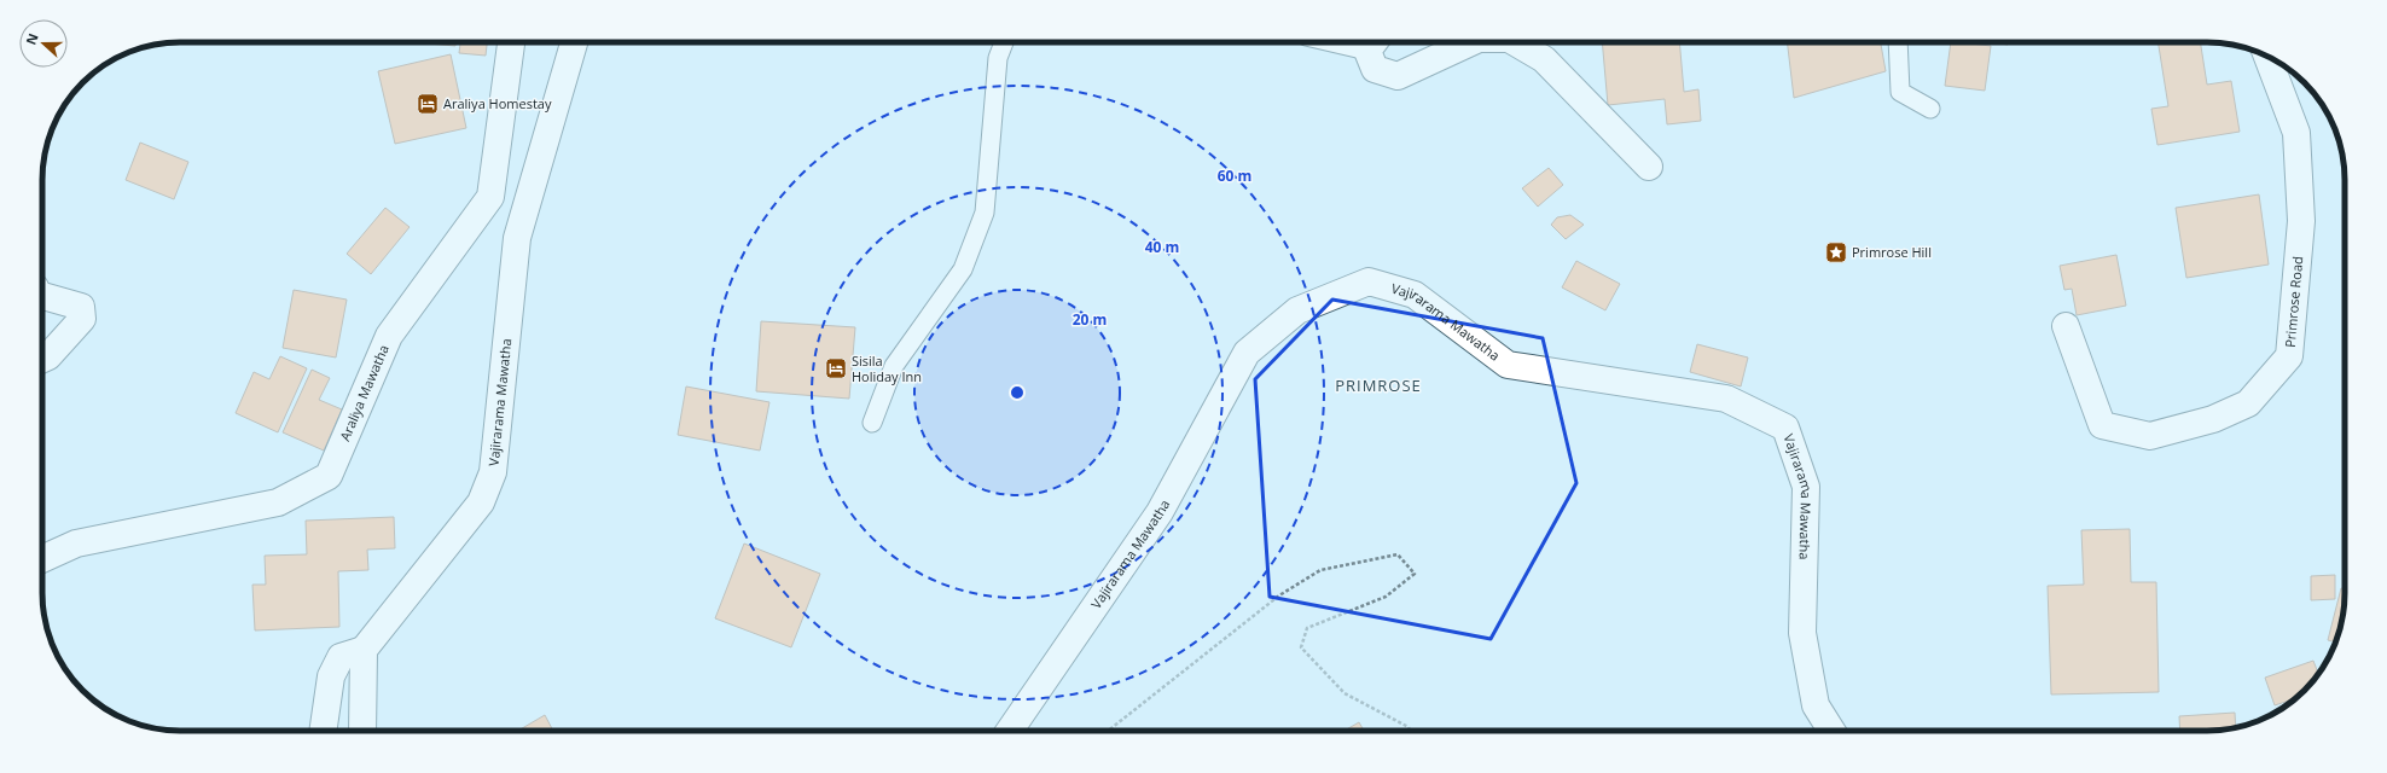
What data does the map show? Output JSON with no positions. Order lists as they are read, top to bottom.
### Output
{
  "streets": {
    "street": ["Primrose Road", "Vajirarama Mawatha", "Araliya Mawatha"]
  },
  "districts": ["PRIMROSE"],
  "places": {
    "hotel": ["Araliya Homestay", "Sisila Holiday Inn"],
    "place": ["Primrose Hill"]
  },
  "north": "left",
  "rings": ["60 m", "40 m", "20 m"]
}
